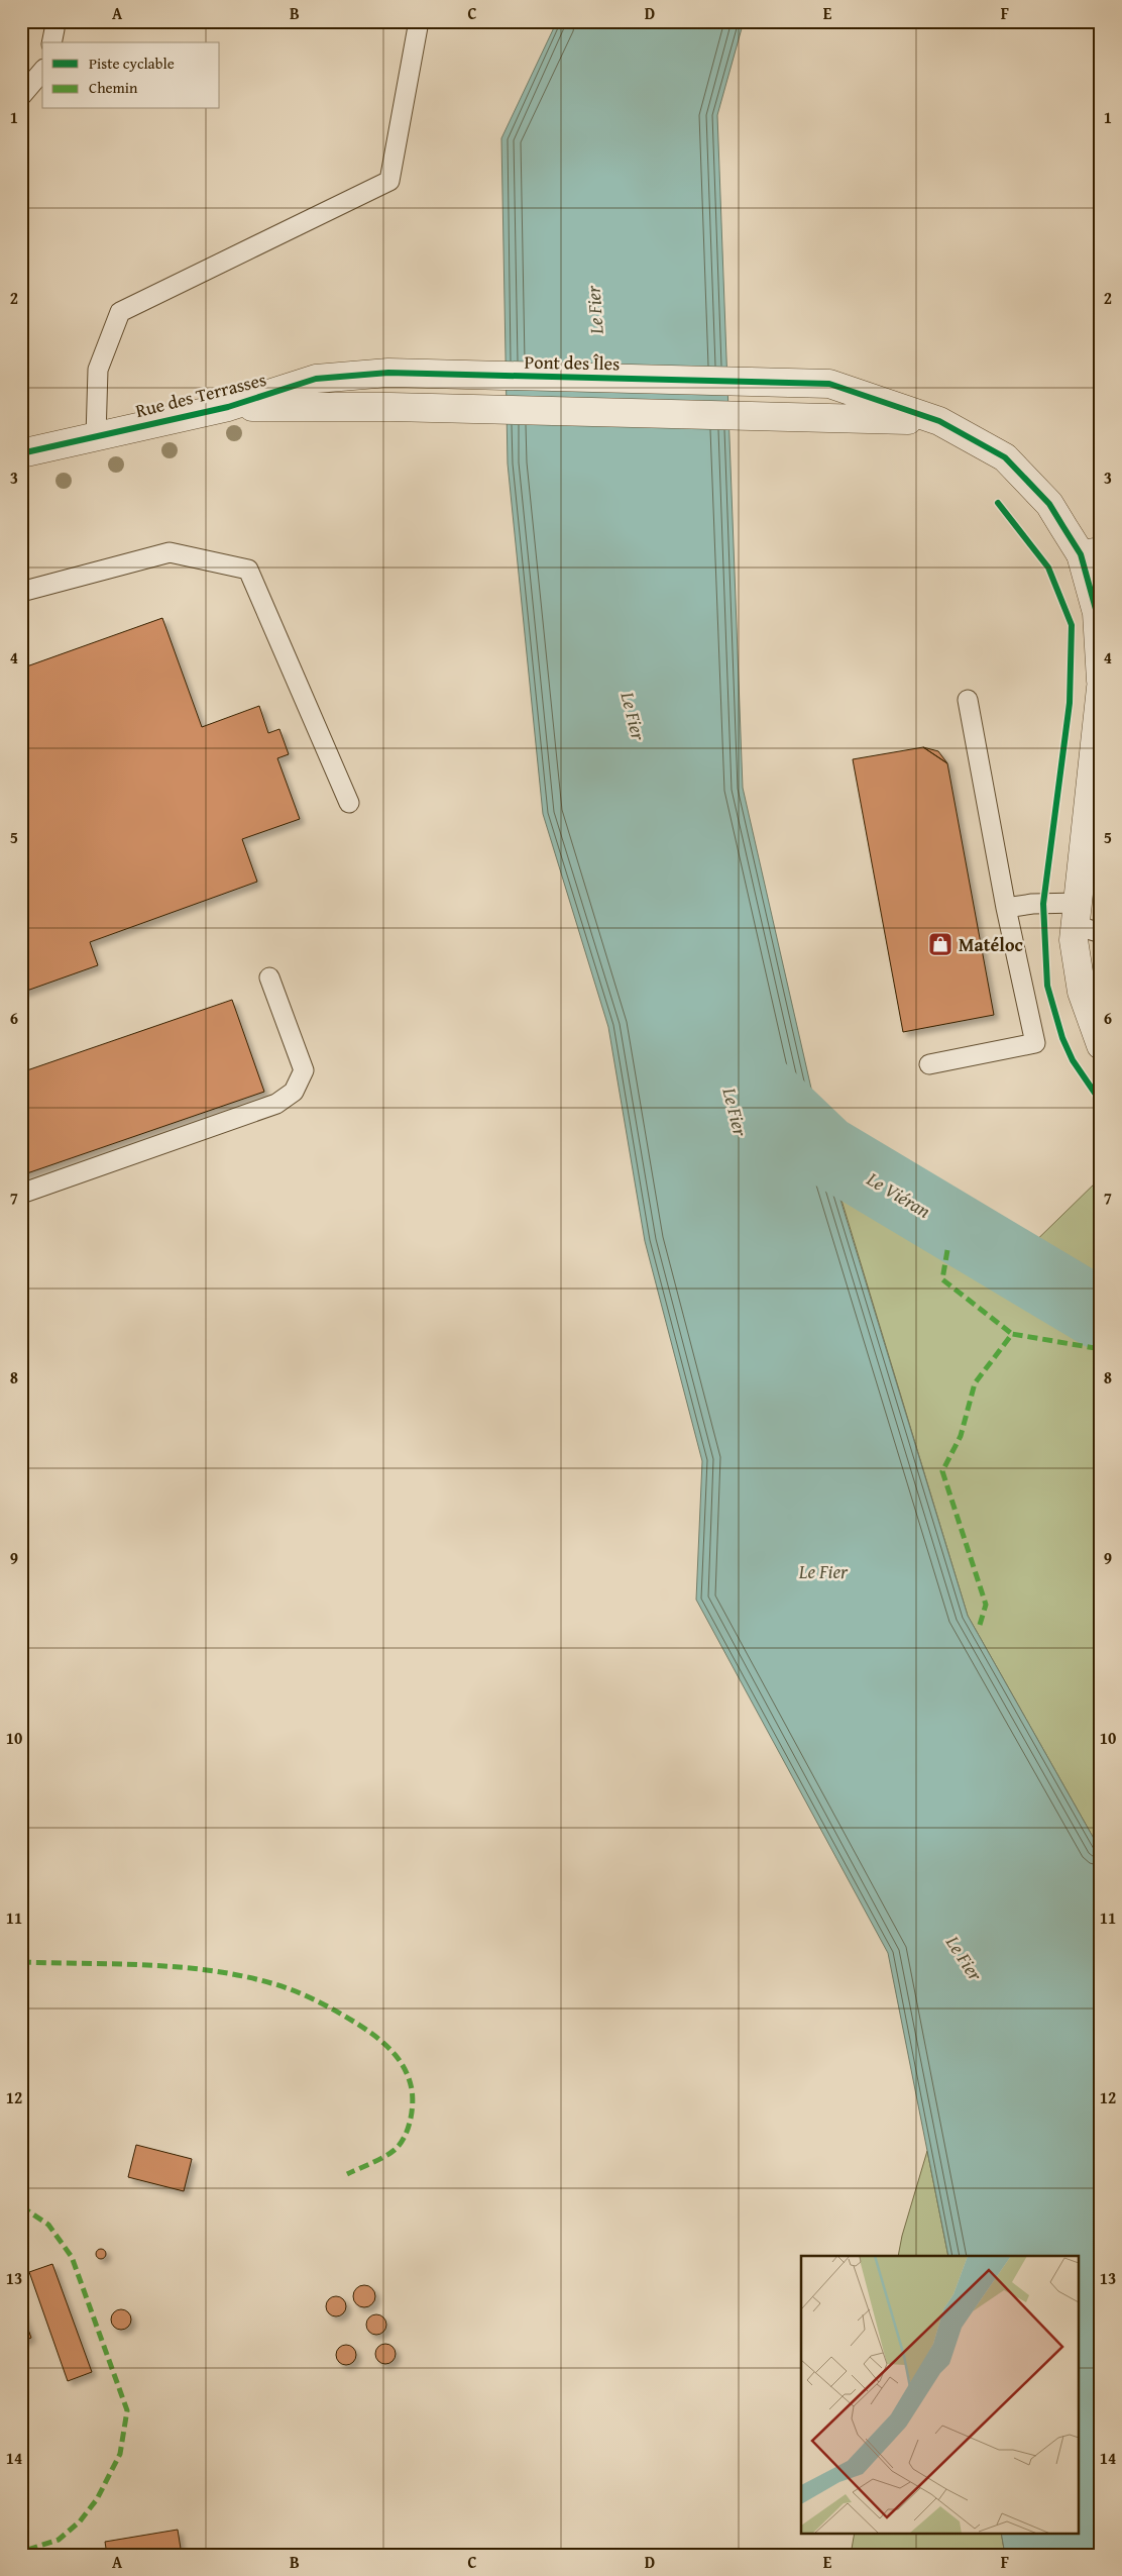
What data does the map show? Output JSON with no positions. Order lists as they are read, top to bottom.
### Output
{
  "streets": {
    "street": ["Pont des Îles", "Rue des Terrasses"]
  },
  "crossings": [
    ["Pont des Îles", "Rue des Terrasses"]
  ],
  "water": ["Le Fier", "Le Viéran"],
  "places": {
    "shop": ["Matéloc"]
  },
  "legend": ["Piste cyclable", "Chemin"],
  "grid": {
    "columns": [
      "A",
      "B",
      "C",
      "D",
      "E",
      "F"
    ],
    "rows": [
      "1",
      "2",
      "3",
      "4",
      "5",
      "6",
      "7",
      "8",
      "9",
      "10",
      "11",
      "12",
      "13",
      "14"
    ]
  }
}
